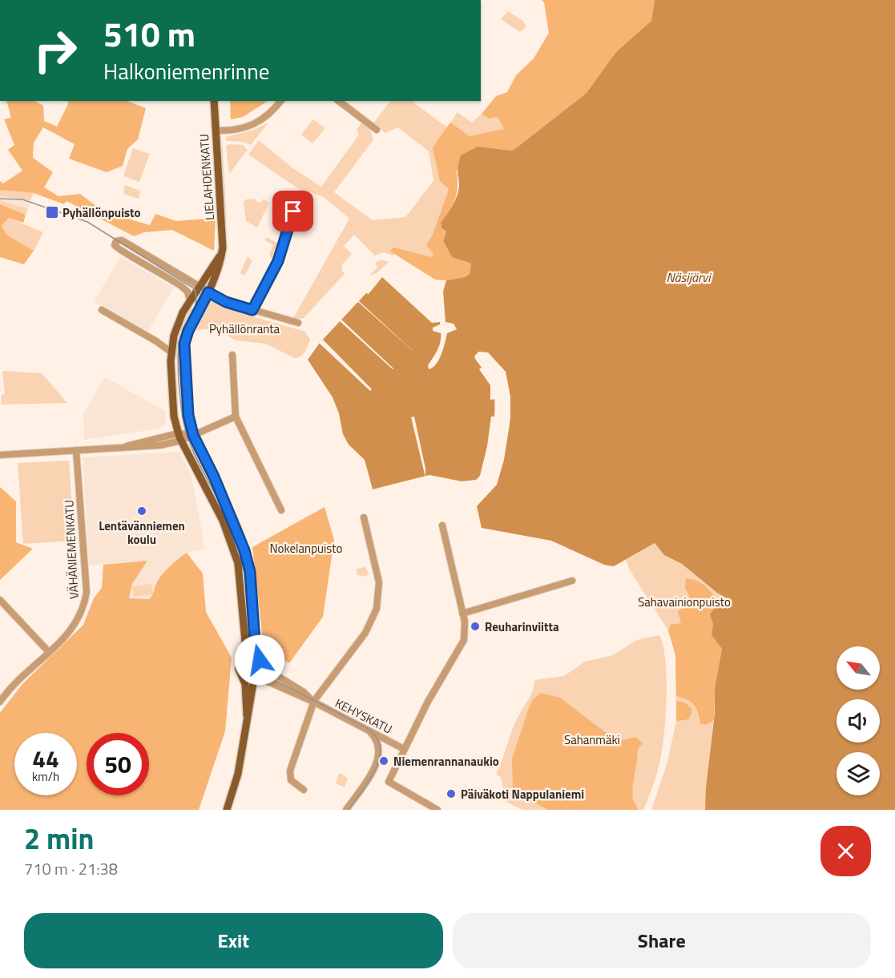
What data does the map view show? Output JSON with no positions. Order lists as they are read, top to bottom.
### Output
{
  "streets": {
    "main road": ["LIELAHDENKATU"],
    "street": ["VÄHÄNIEMENKATU", "KEHYSKATU"]
  },
  "crossings": [
    ["LIELAHDENKATU", "KEHYSKATU"]
  ],
  "water": ["Näsijärvi"],
  "parks": [
    "Pyhällönranta",
    "Nokelanpuisto",
    "Sahavainionpuisto",
    "Sahanmäki"
  ],
  "places": {
    "transit": ["Pyhällönpuisto"],
    "other": [
      "Lentävänniemen koulu",
      "Reuharinviitta",
      "Niemenrannanaukio",
      "Päiväkoti Nappulaniemi"
    ]
  },
  "north": "top left",
  "page": {
    "turn": ["510 m", "Halkoniemenrinne"],
    "speed": "44 km/h",
    "limit": "50",
    "heading": ["2 min", "710 m · 21:38"],
    "buttons": ["Exit", "Share"]
  }
}
